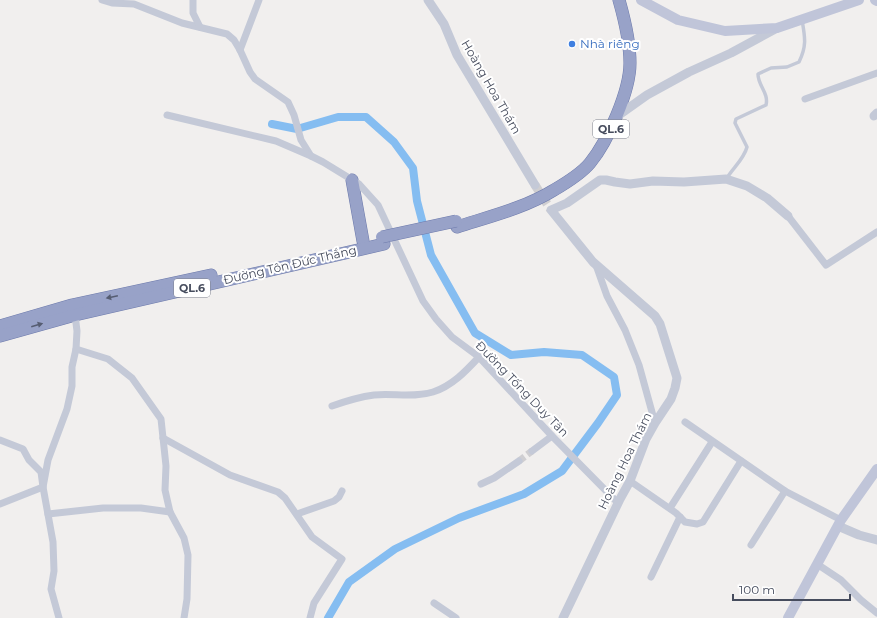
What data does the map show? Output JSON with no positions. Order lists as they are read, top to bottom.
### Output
{
  "streets": {
    "highway": ["QL.6", "Đường Tôn Đức Thắng"],
    "street": ["Hoàng Hoa Thám", "Đường Tống Duy Tân"]
  },
  "crossings": [
    ["Hoàng Hoa Thám", "Đường Tống Duy Tân"]
  ],
  "places": ["Nhà riêng"],
  "scale_bar": "100 m"
}
